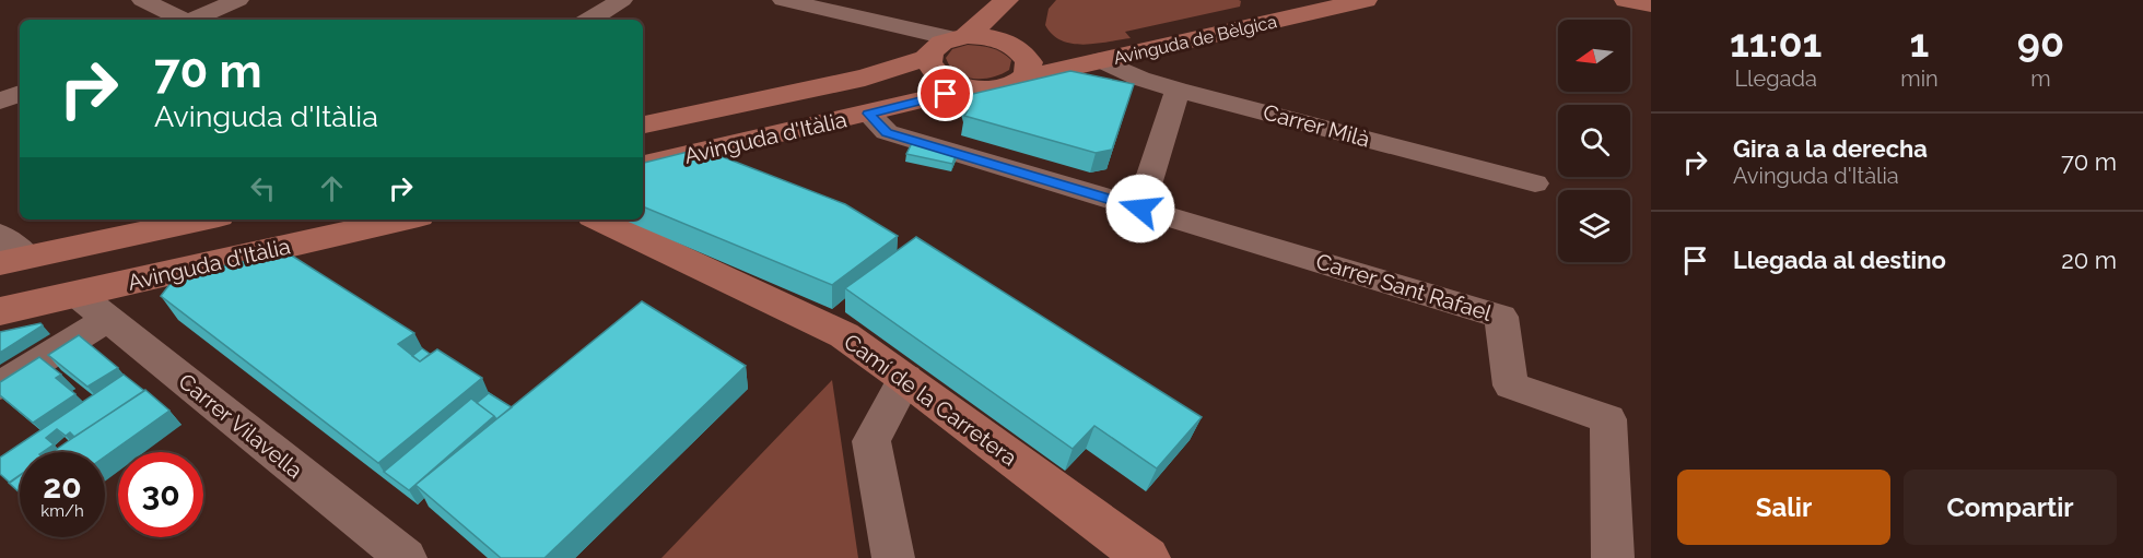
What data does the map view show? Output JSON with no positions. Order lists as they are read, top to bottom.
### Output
{
  "streets": {
    "main road": ["Avinguda de Bèlgica", "Avinguda d'Itàlia", "Camí de la Carretera"],
    "street": ["Carrer Milà", "Carrer Sant Rafael", "Carrer Vilavella"]
  },
  "crossings": [
    ["Avinguda de Bèlgica", "Carrer Milà"],
    ["Avinguda de Bèlgica", "Avinguda d'Itàlia"],
    ["Avinguda d'Itàlia", "Carrer Sant Rafael"],
    ["Avinguda d'Itàlia", "Carrer Vilavella"]
  ],
  "north": "left",
  "page": {
    "eta": [
      "11:01",
      "Llegada",
      "1",
      "min",
      "90",
      "m"
    ],
    "turn": ["70 m", "Avinguda d'Itàlia"],
    "list": [
      {
        "name": "Gira a la derecha",
        "note": "Avinguda d'Itàlia",
        "value": "70 m"
      },
      {
        "name": "Llegada al destino",
        "value": "20 m"
      }
    ],
    "speed": "20 km/h",
    "limit": "30",
    "buttons": ["Salir", "Compartir"]
  }
}
